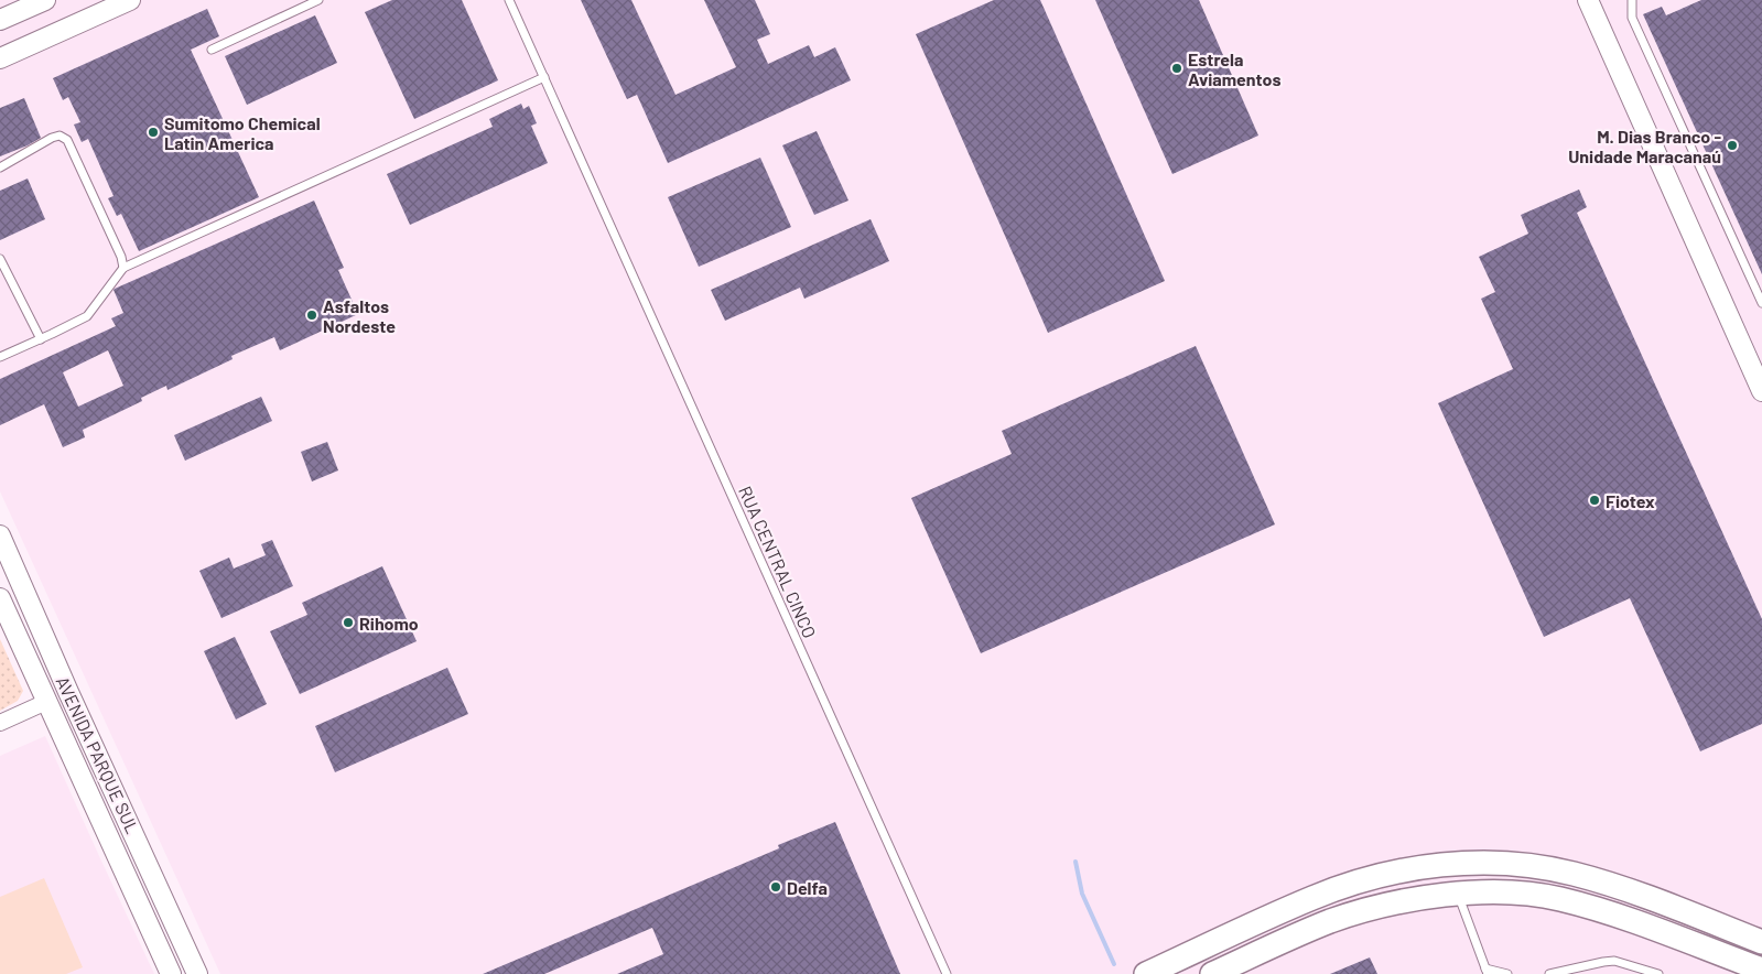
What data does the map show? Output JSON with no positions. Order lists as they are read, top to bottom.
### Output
{
  "streets": {
    "street": ["AVENIDA PARQUE SUL"],
    "lane": ["RUA CENTRAL CINCO"]
  },
  "places": [
    "Estrela Aviamentos",
    "Sumitomo Chemical Latin America",
    "M. Dias Branco - Unidade Maracanaú",
    "Asfaltos Nordeste",
    "Fiotex",
    "Rihomo",
    "Delfa"
  ]
}
